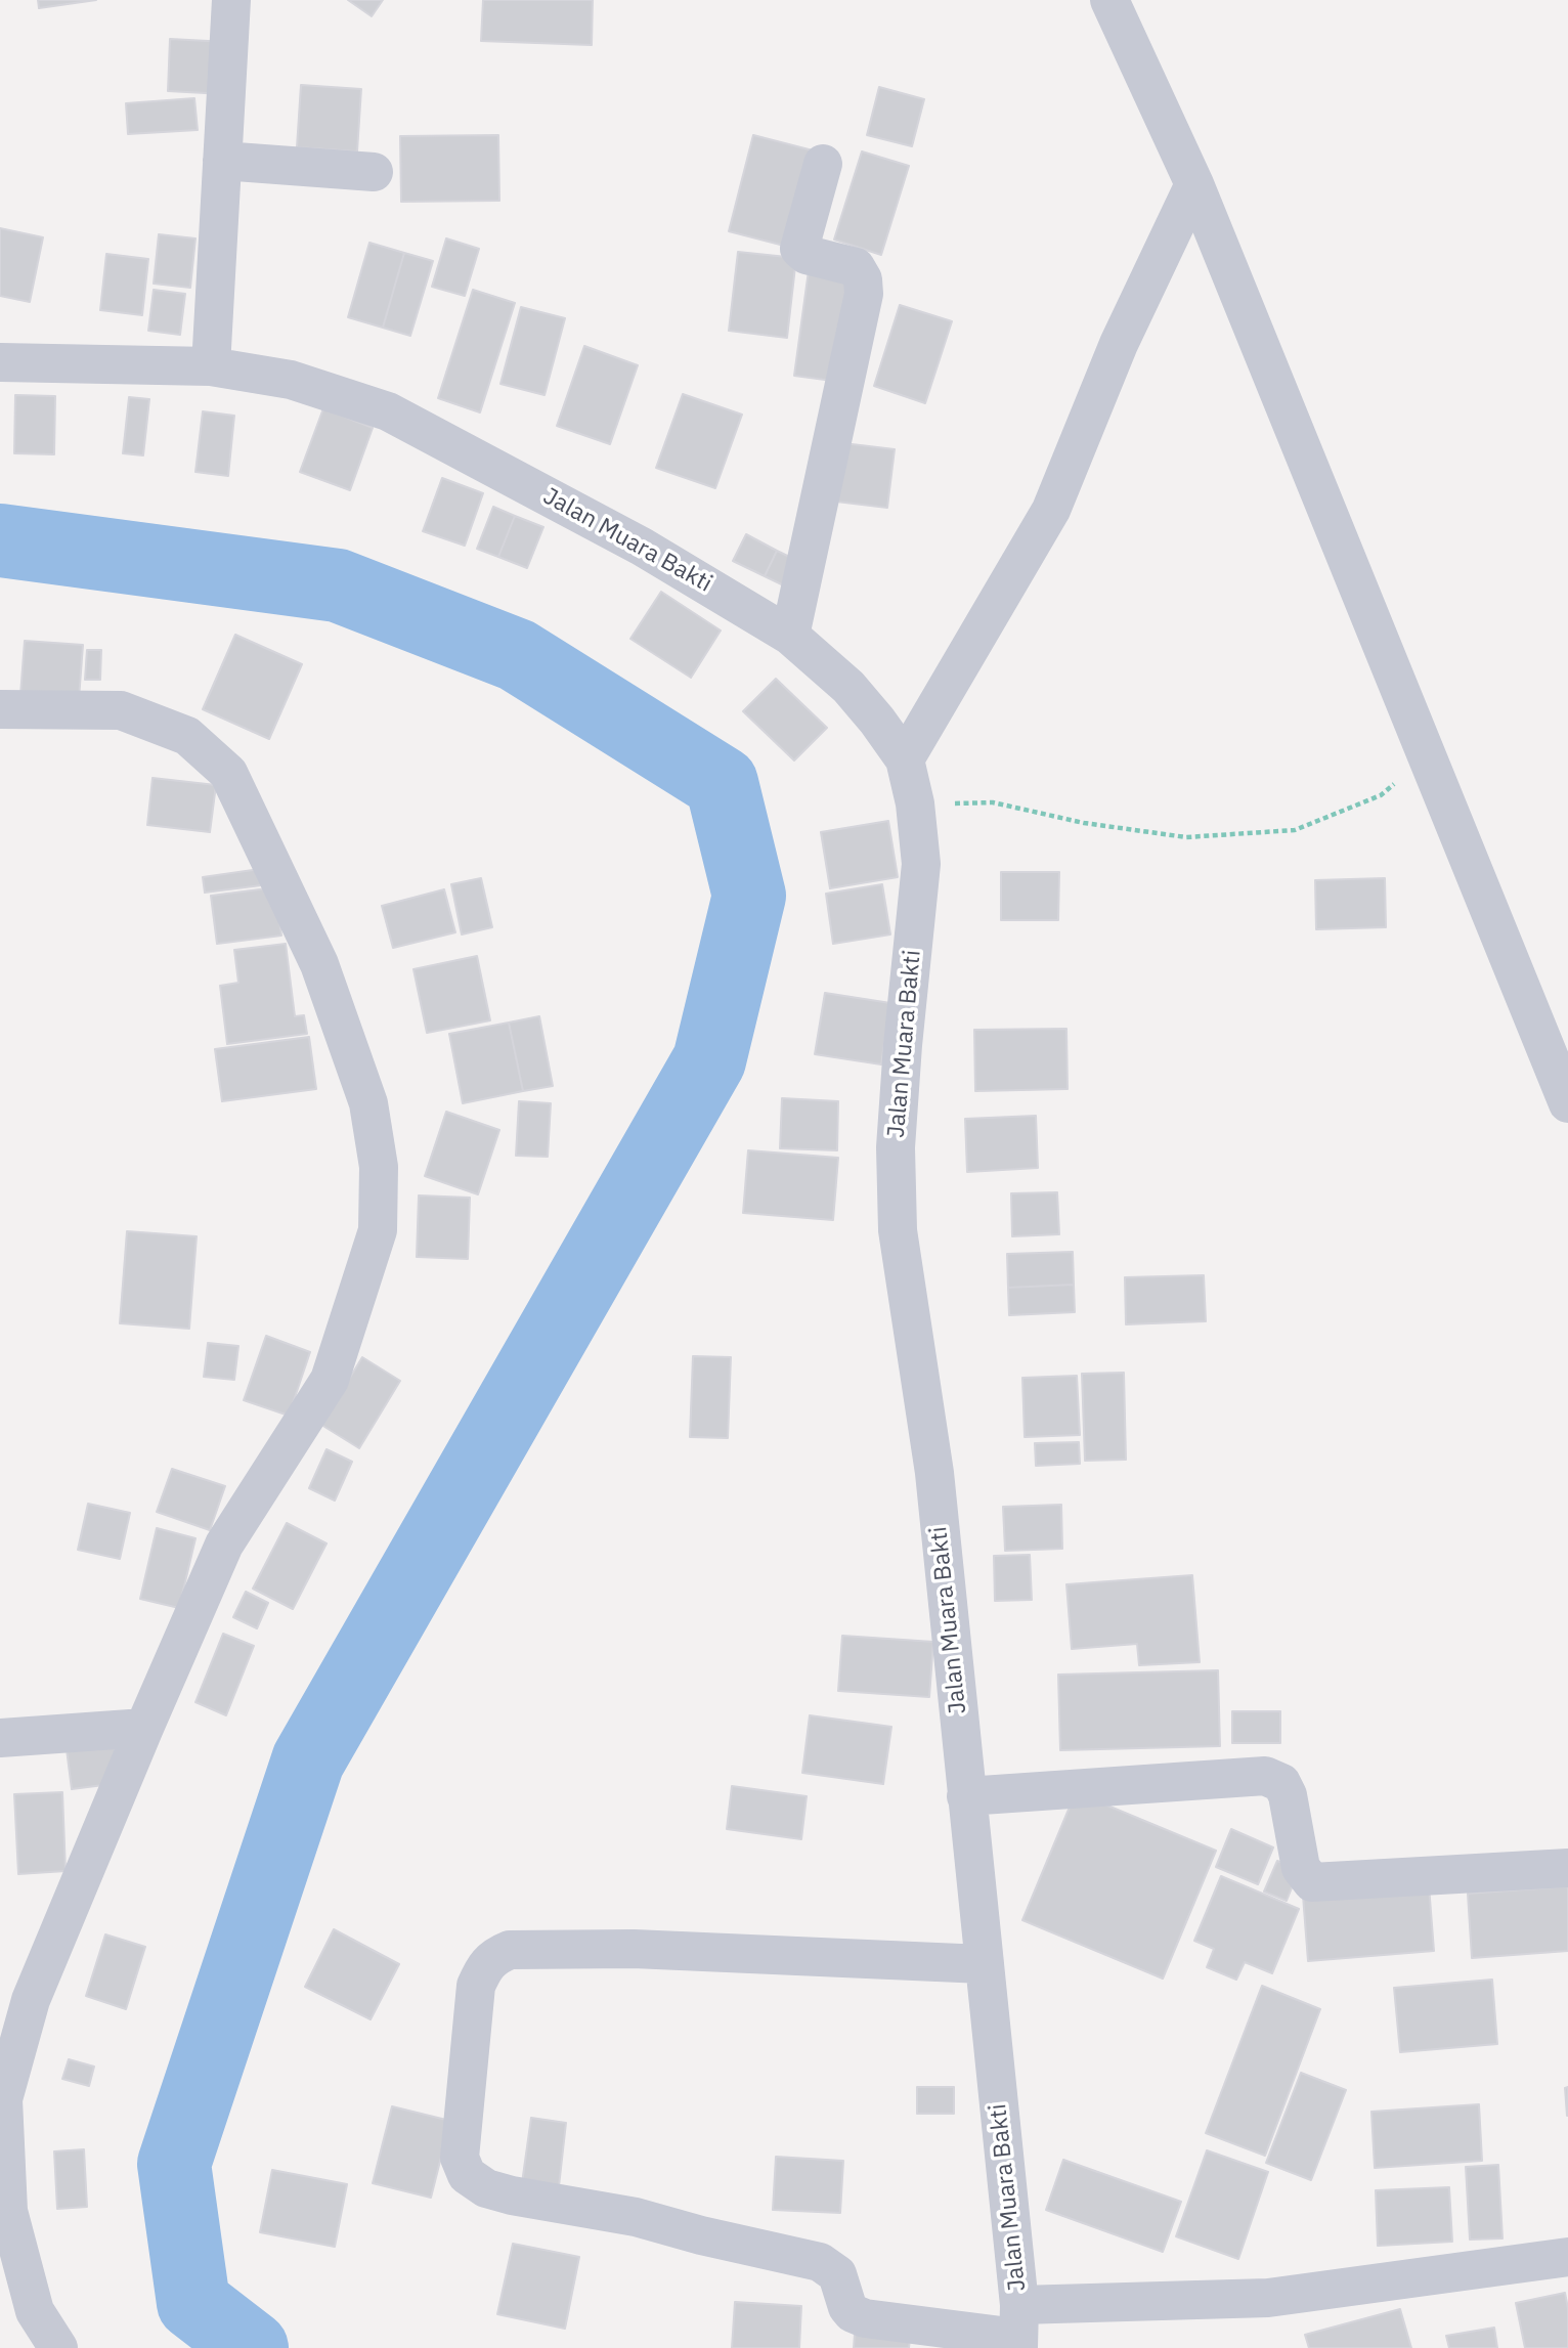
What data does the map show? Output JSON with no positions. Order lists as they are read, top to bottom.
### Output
{
  "streets": {
    "street": ["Jalan Muara Bakti"]
  }
}
